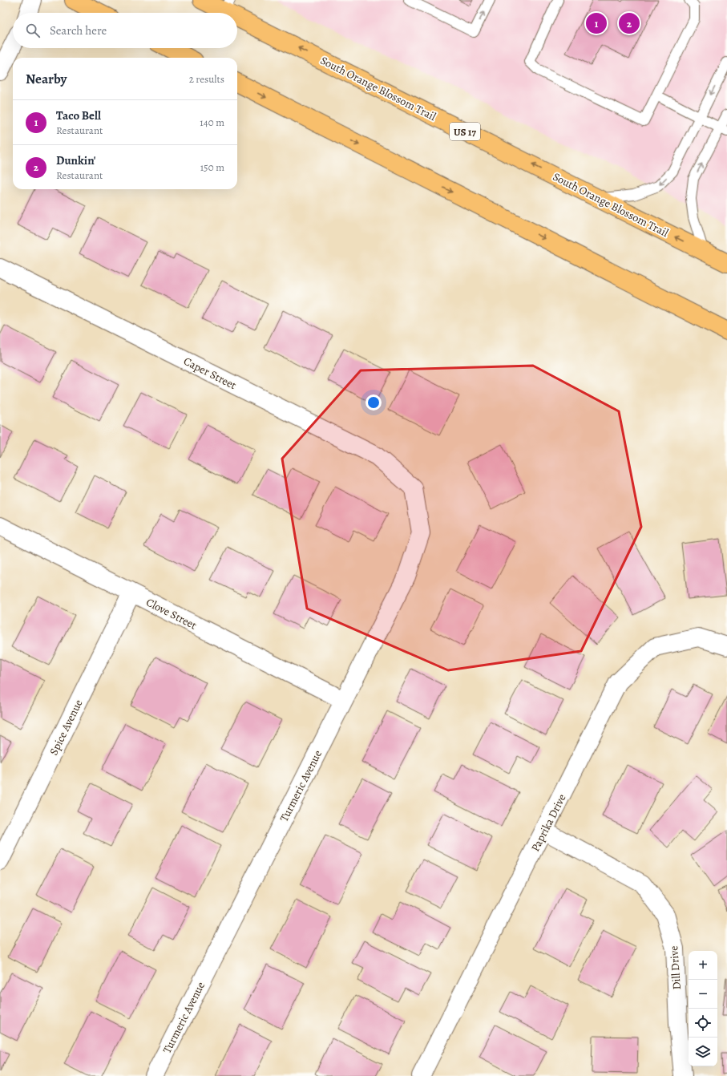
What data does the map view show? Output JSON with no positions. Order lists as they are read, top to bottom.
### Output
{
  "streets": {
    "main road": ["South Orange Blossom Trail", "US 17"],
    "street": [
      "Caper Street",
      "Clove Street",
      "Spice Avenue",
      "Turmeric Avenue",
      "Paprika Drive",
      "Dill Drive"
    ]
  },
  "crossings": [
    ["Caper Street", "Turmeric Avenue"],
    ["Clove Street", "Spice Avenue"],
    ["Clove Street", "Turmeric Avenue"],
    ["Paprika Drive", "Dill Drive"]
  ],
  "page": {
    "pins": ["1", "2"],
    "search": "Search here",
    "heading": ["Nearby", "2 results"],
    "list": [
      {
        "mark": "1",
        "name": "Taco Bell",
        "note": "Restaurant",
        "value": "140 m"
      },
      {
        "mark": "2",
        "name": "Dunkin'",
        "note": "Restaurant",
        "value": "150 m"
      }
    ],
    "map_buttons": ["+", "−"]
  }
}
